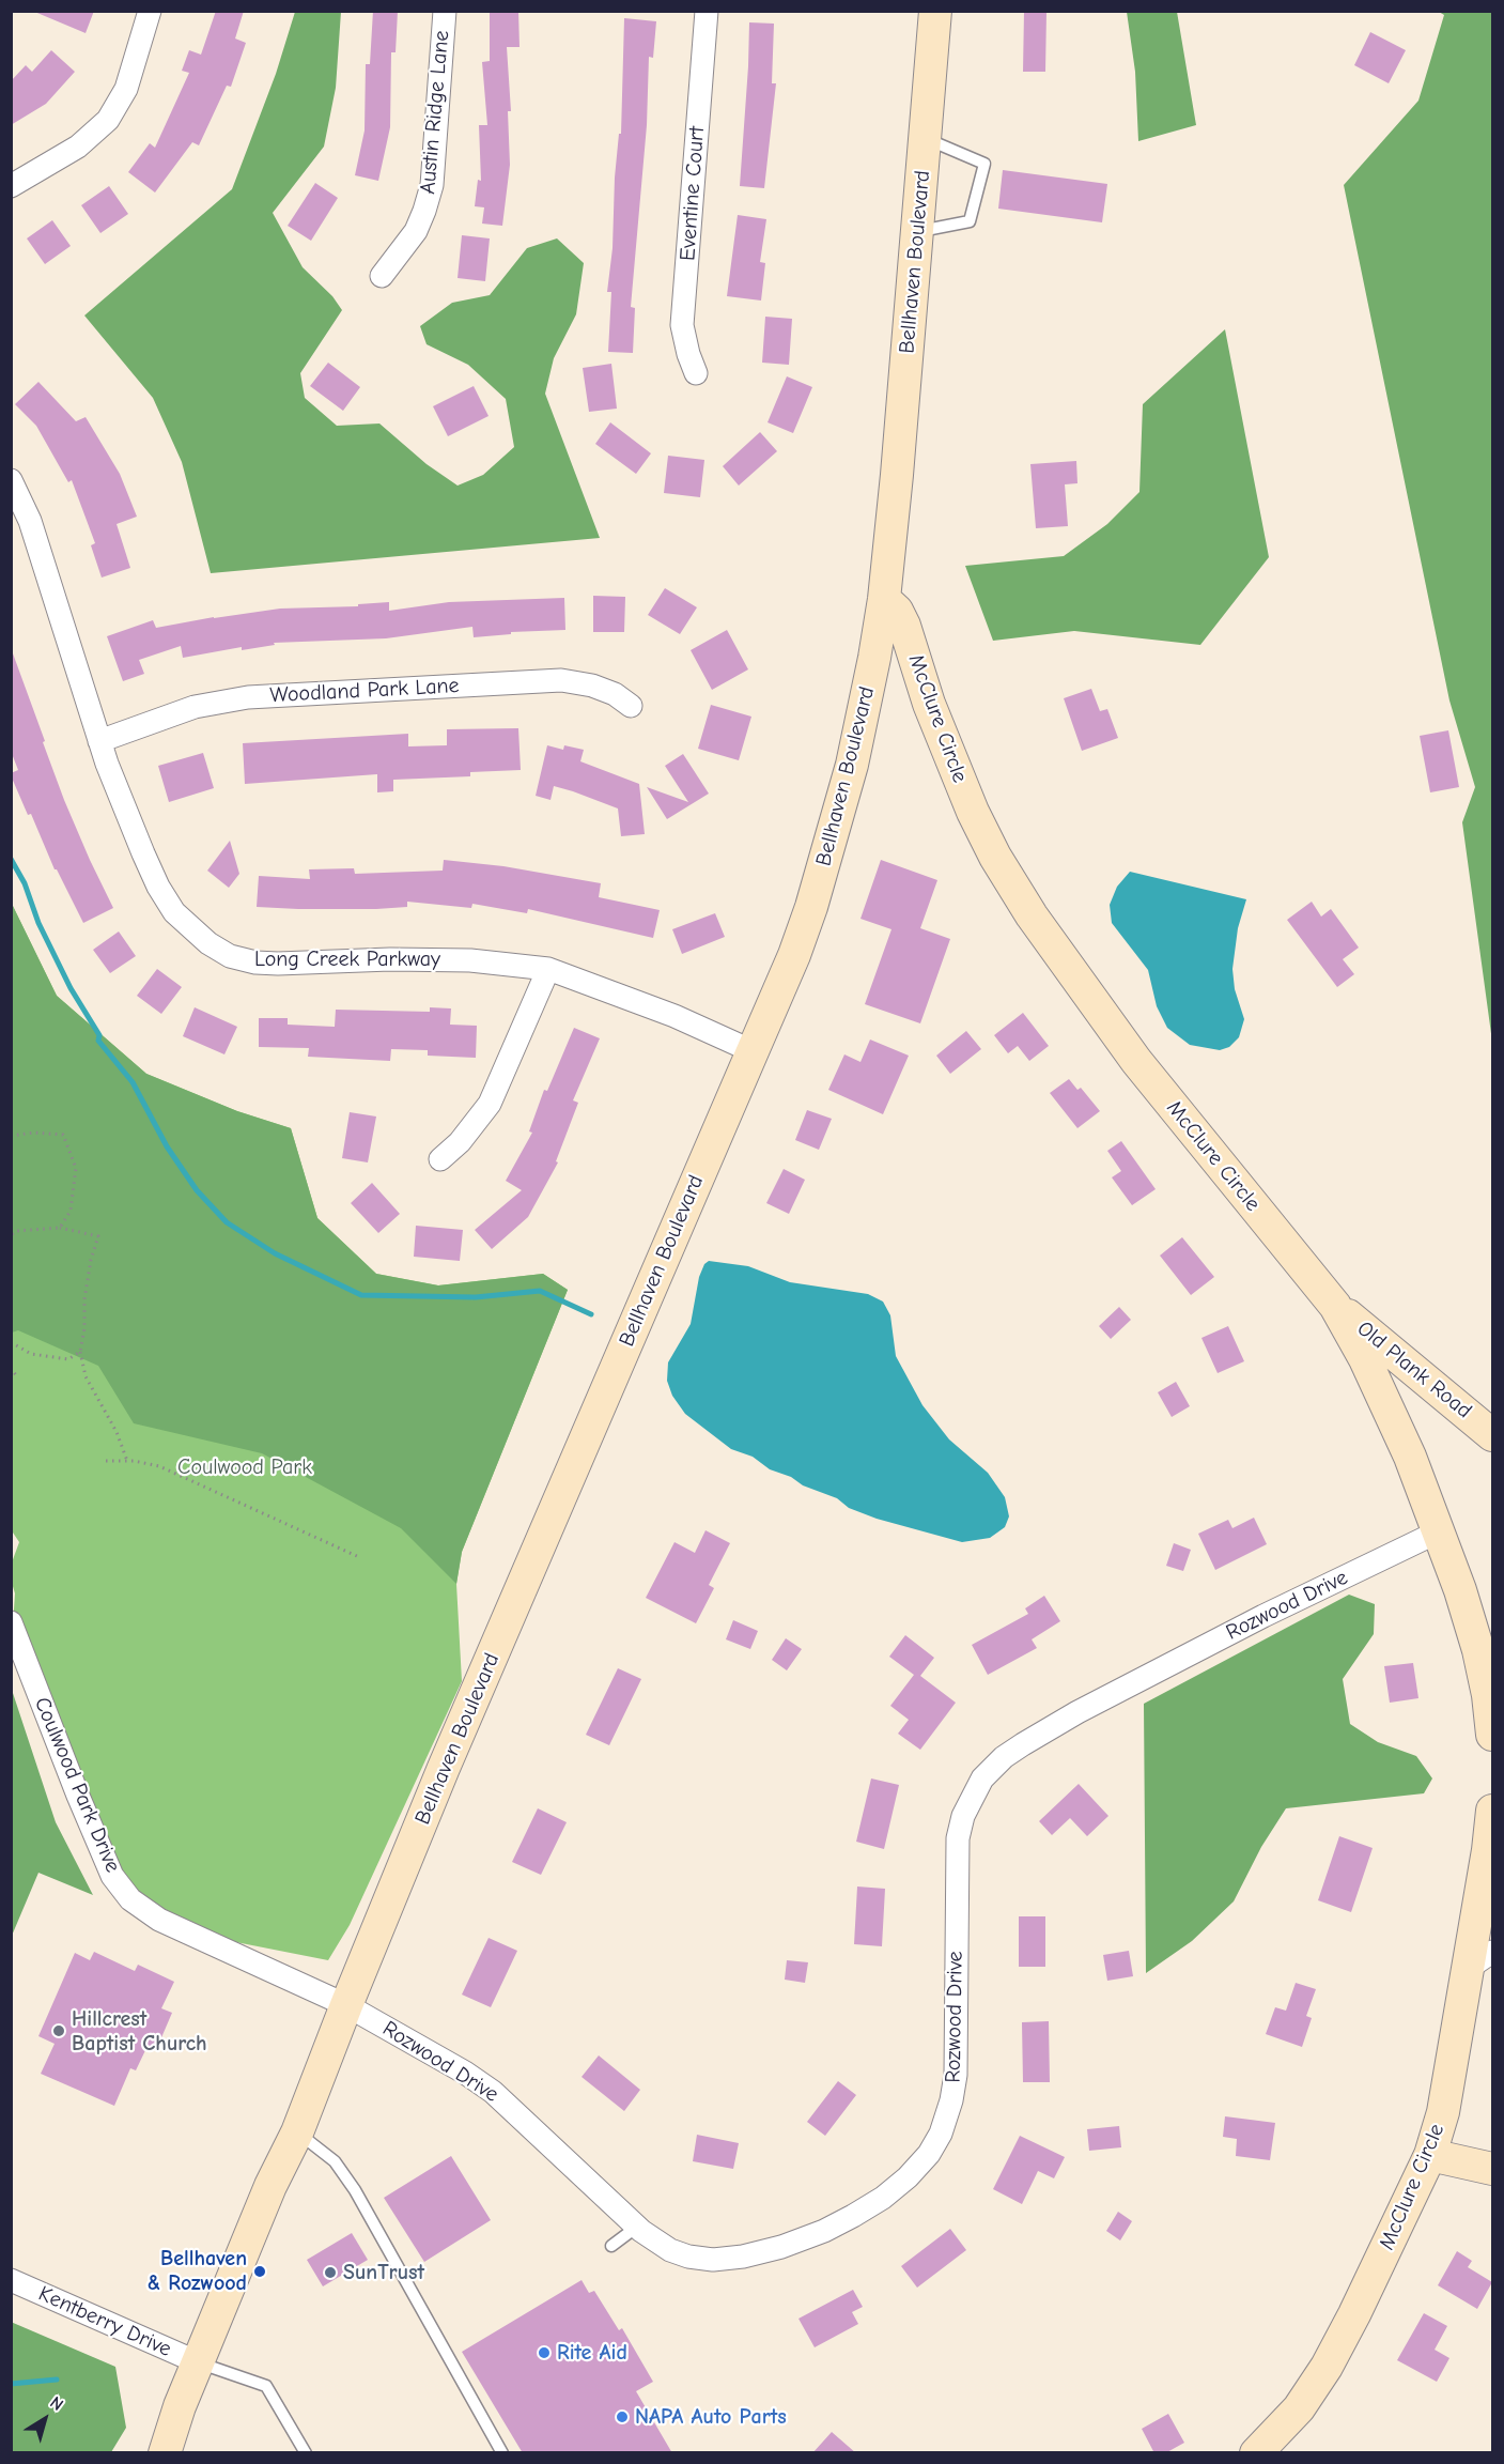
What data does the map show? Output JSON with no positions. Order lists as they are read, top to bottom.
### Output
{
  "streets": {
    "main road": ["Bellhaven Boulevard", "McClure Circle", "Old Plank Road"],
    "street": [
      "Austin Ridge Lane",
      "Eventine Court",
      "Woodland Park Lane",
      "Long Creek Parkway",
      "Rozwood Drive",
      "Coulwood Park Drive",
      "Kentberry Drive"
    ]
  },
  "crossings": [
    ["Bellhaven Boulevard", "McClure Circle"],
    ["Bellhaven Boulevard", "Long Creek Parkway"],
    ["Bellhaven Boulevard", "Rozwood Drive"],
    ["Bellhaven Boulevard", "Coulwood Park Drive"],
    ["Bellhaven Boulevard", "Kentberry Drive"],
    ["Woodland Park Lane", "Long Creek Parkway"],
    ["McClure Circle", "Old Plank Road"],
    ["McClure Circle", "Rozwood Drive"],
    ["Rozwood Drive", "Coulwood Park Drive"]
  ],
  "parks": ["Coulwood Park"],
  "places": [
    "Hillcrest Baptist Church",
    "Bellhaven & Rozwood",
    "SunTrust",
    "Rite Aid",
    "NAPA Auto Parts"
  ],
  "north": "top right"
}
